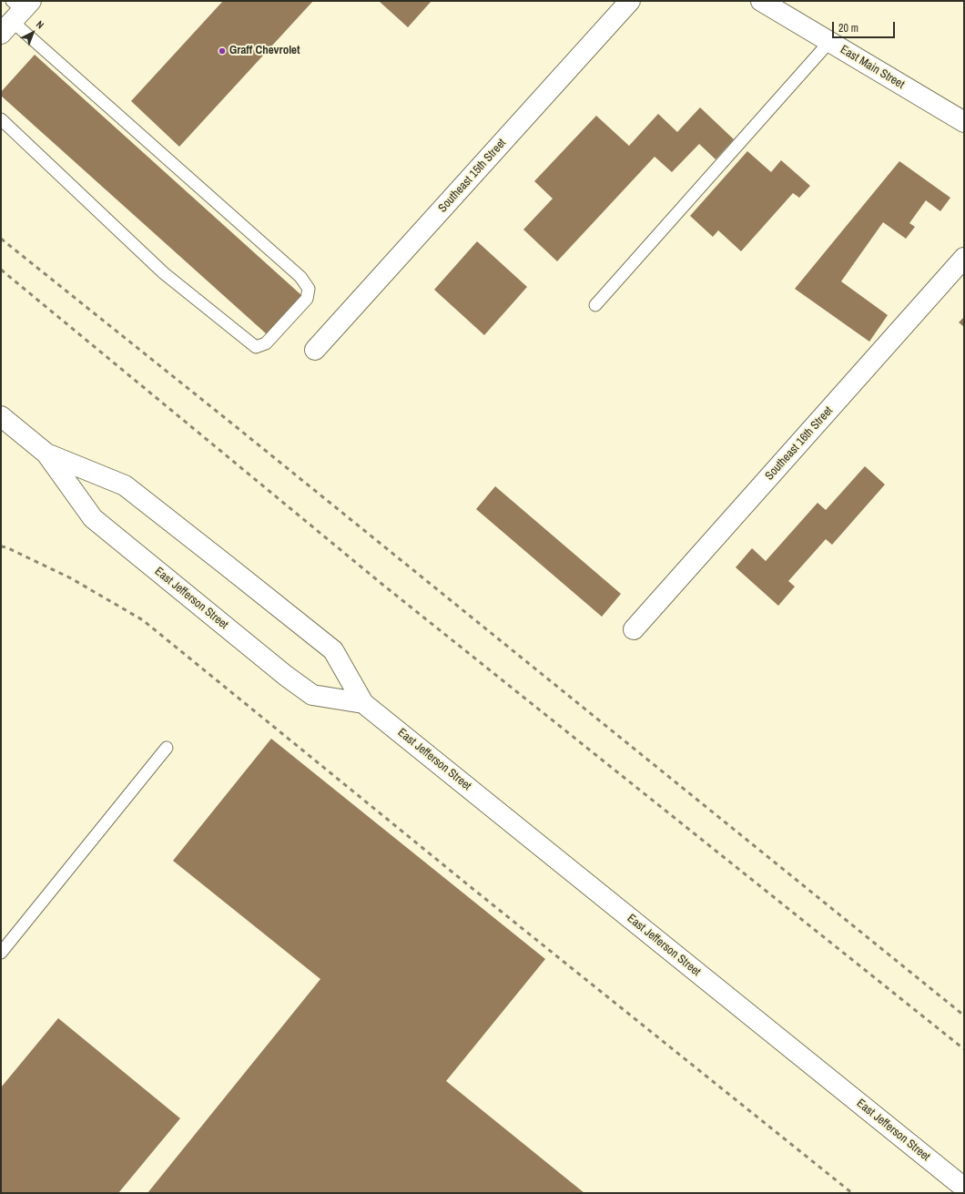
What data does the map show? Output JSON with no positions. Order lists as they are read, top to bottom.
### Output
{
  "streets": {
    "main road": [
      "East Main Street",
      "Southeast 15th Street",
      "Southeast 16th Street",
      "East Jefferson Street"
    ]
  },
  "places": ["Graff Chevrolet"],
  "scale_bar": "20 m",
  "north": "top right"
}
